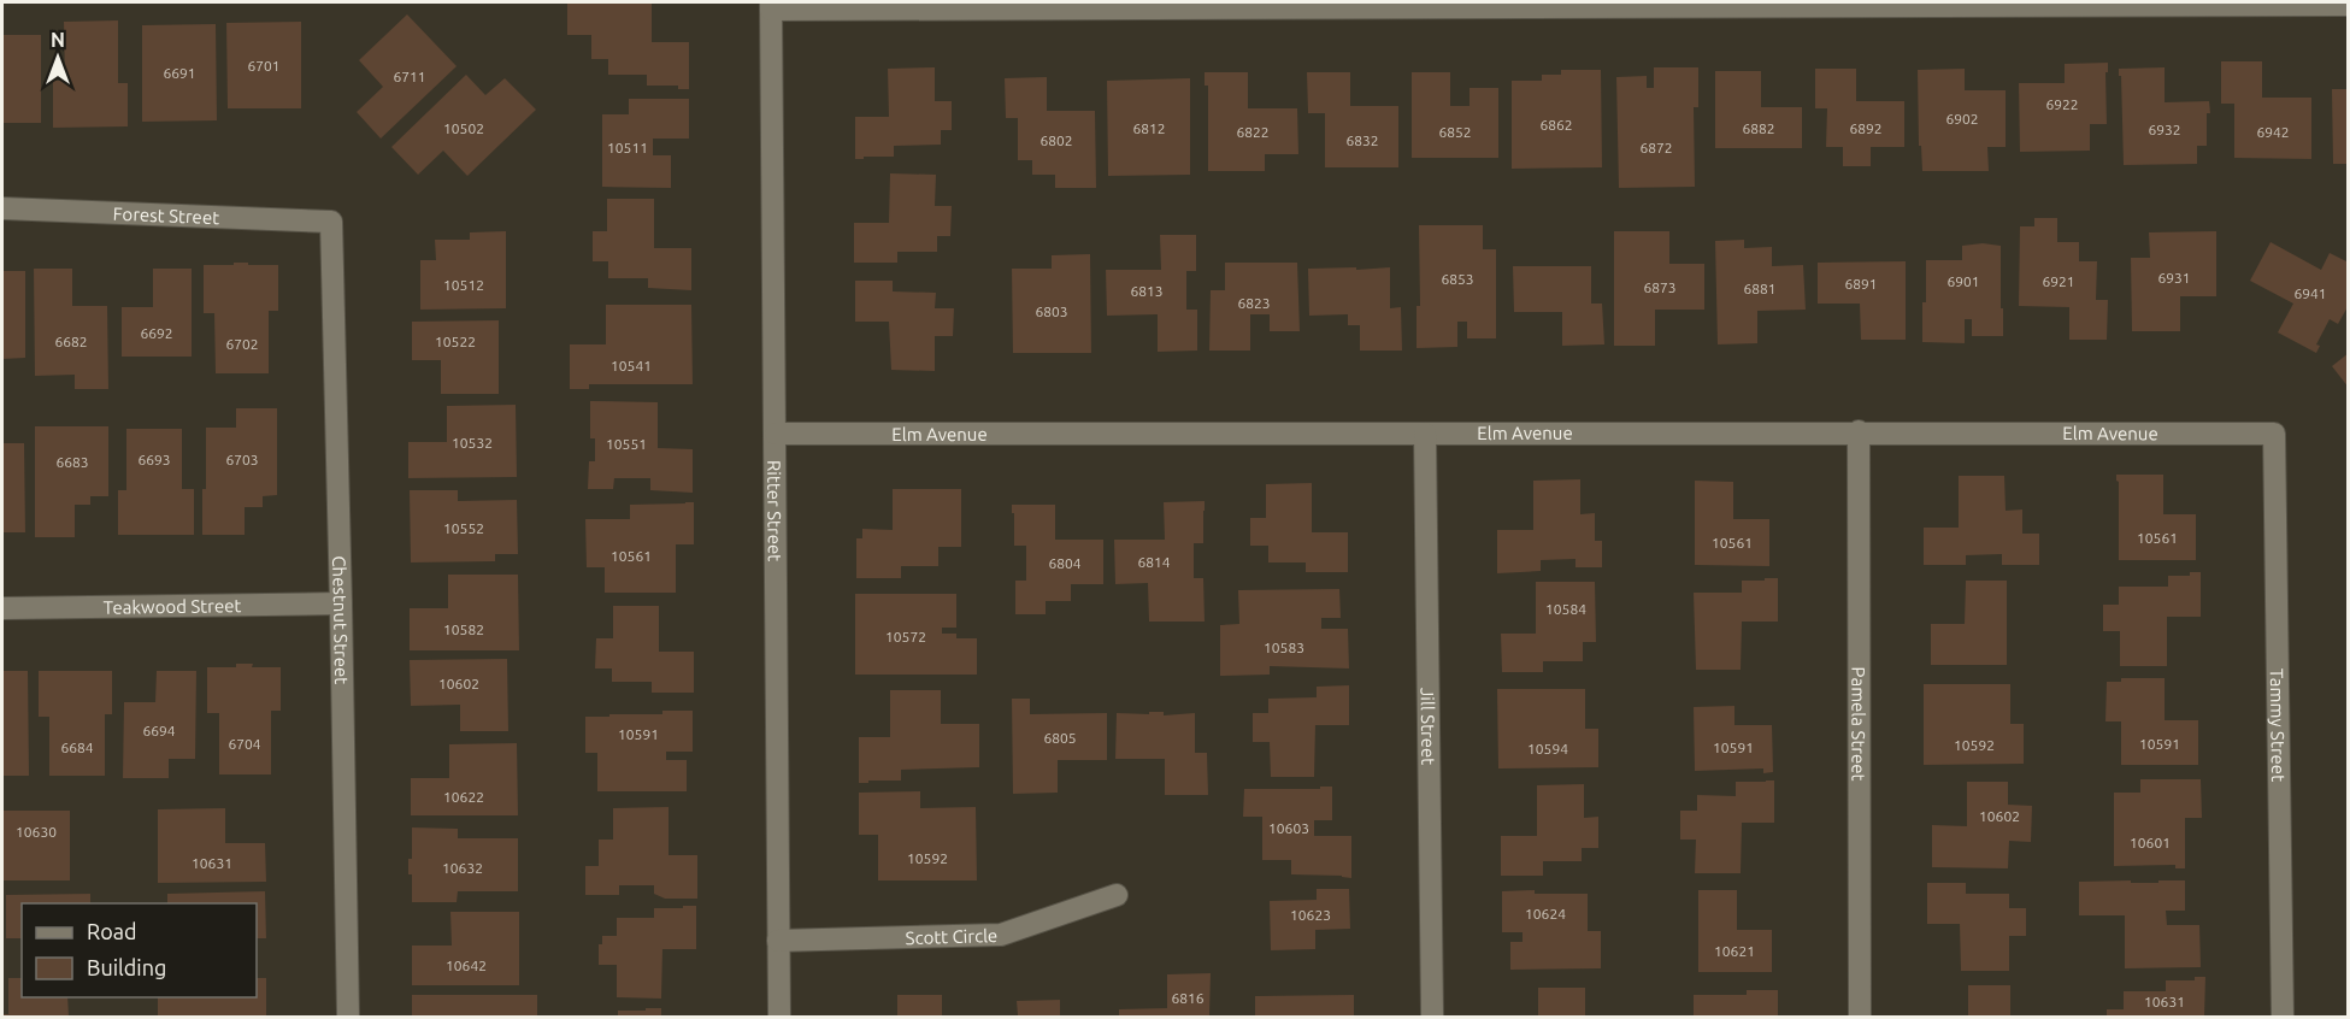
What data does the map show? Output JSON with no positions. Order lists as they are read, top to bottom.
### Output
{
  "streets": {
    "street": [
      "Forest Street",
      "Elm Avenue",
      "Ritter Street",
      "Teakwood Street",
      "Chestnut Street",
      "Pamela Street",
      "Jill Street",
      "Tammy Street",
      "Scott Circle"
    ]
  },
  "crossings": [
    ["Forest Street", "Chestnut Street"],
    ["Elm Avenue", "Ritter Street"],
    ["Elm Avenue", "Pamela Street"],
    ["Elm Avenue", "Jill Street"],
    ["Elm Avenue", "Tammy Street"],
    ["Ritter Street", "Scott Circle"],
    ["Teakwood Street", "Chestnut Street"]
  ],
  "house_numbers": [
    "6701",
    "6691",
    "6711",
    "6922",
    "6902",
    "6862",
    "10502",
    "6812",
    "6882",
    "6892",
    "6932",
    "6822",
    "6852",
    "6942",
    "6802",
    "6832",
    "10511",
    "6872",
    "6931",
    "6853",
    "6901",
    "6921",
    "6891",
    "10512",
    "6873",
    "6881",
    "6813",
    "6941",
    "6823",
    "6803",
    "6692",
    "6682",
    "10522",
    "6702",
    "10541",
    "10532",
    "10551",
    "6693",
    "6703",
    "6683",
    "10552",
    "10561",
    "10561",
    "10561",
    "6814",
    "6804",
    "10584",
    "10582",
    "10572",
    "10583",
    "10602",
    "6694",
    "10591",
    "6805",
    "6704",
    "10591",
    "10592",
    "6684",
    "10591",
    "10594",
    "10622",
    "10602",
    "10603",
    "10630",
    "10601",
    "10592",
    "10631",
    "10632",
    "10624",
    "10623",
    "10621",
    "10642",
    "6816",
    "10631"
  ],
  "legend": ["Road", "Building"],
  "north": "top"
}
